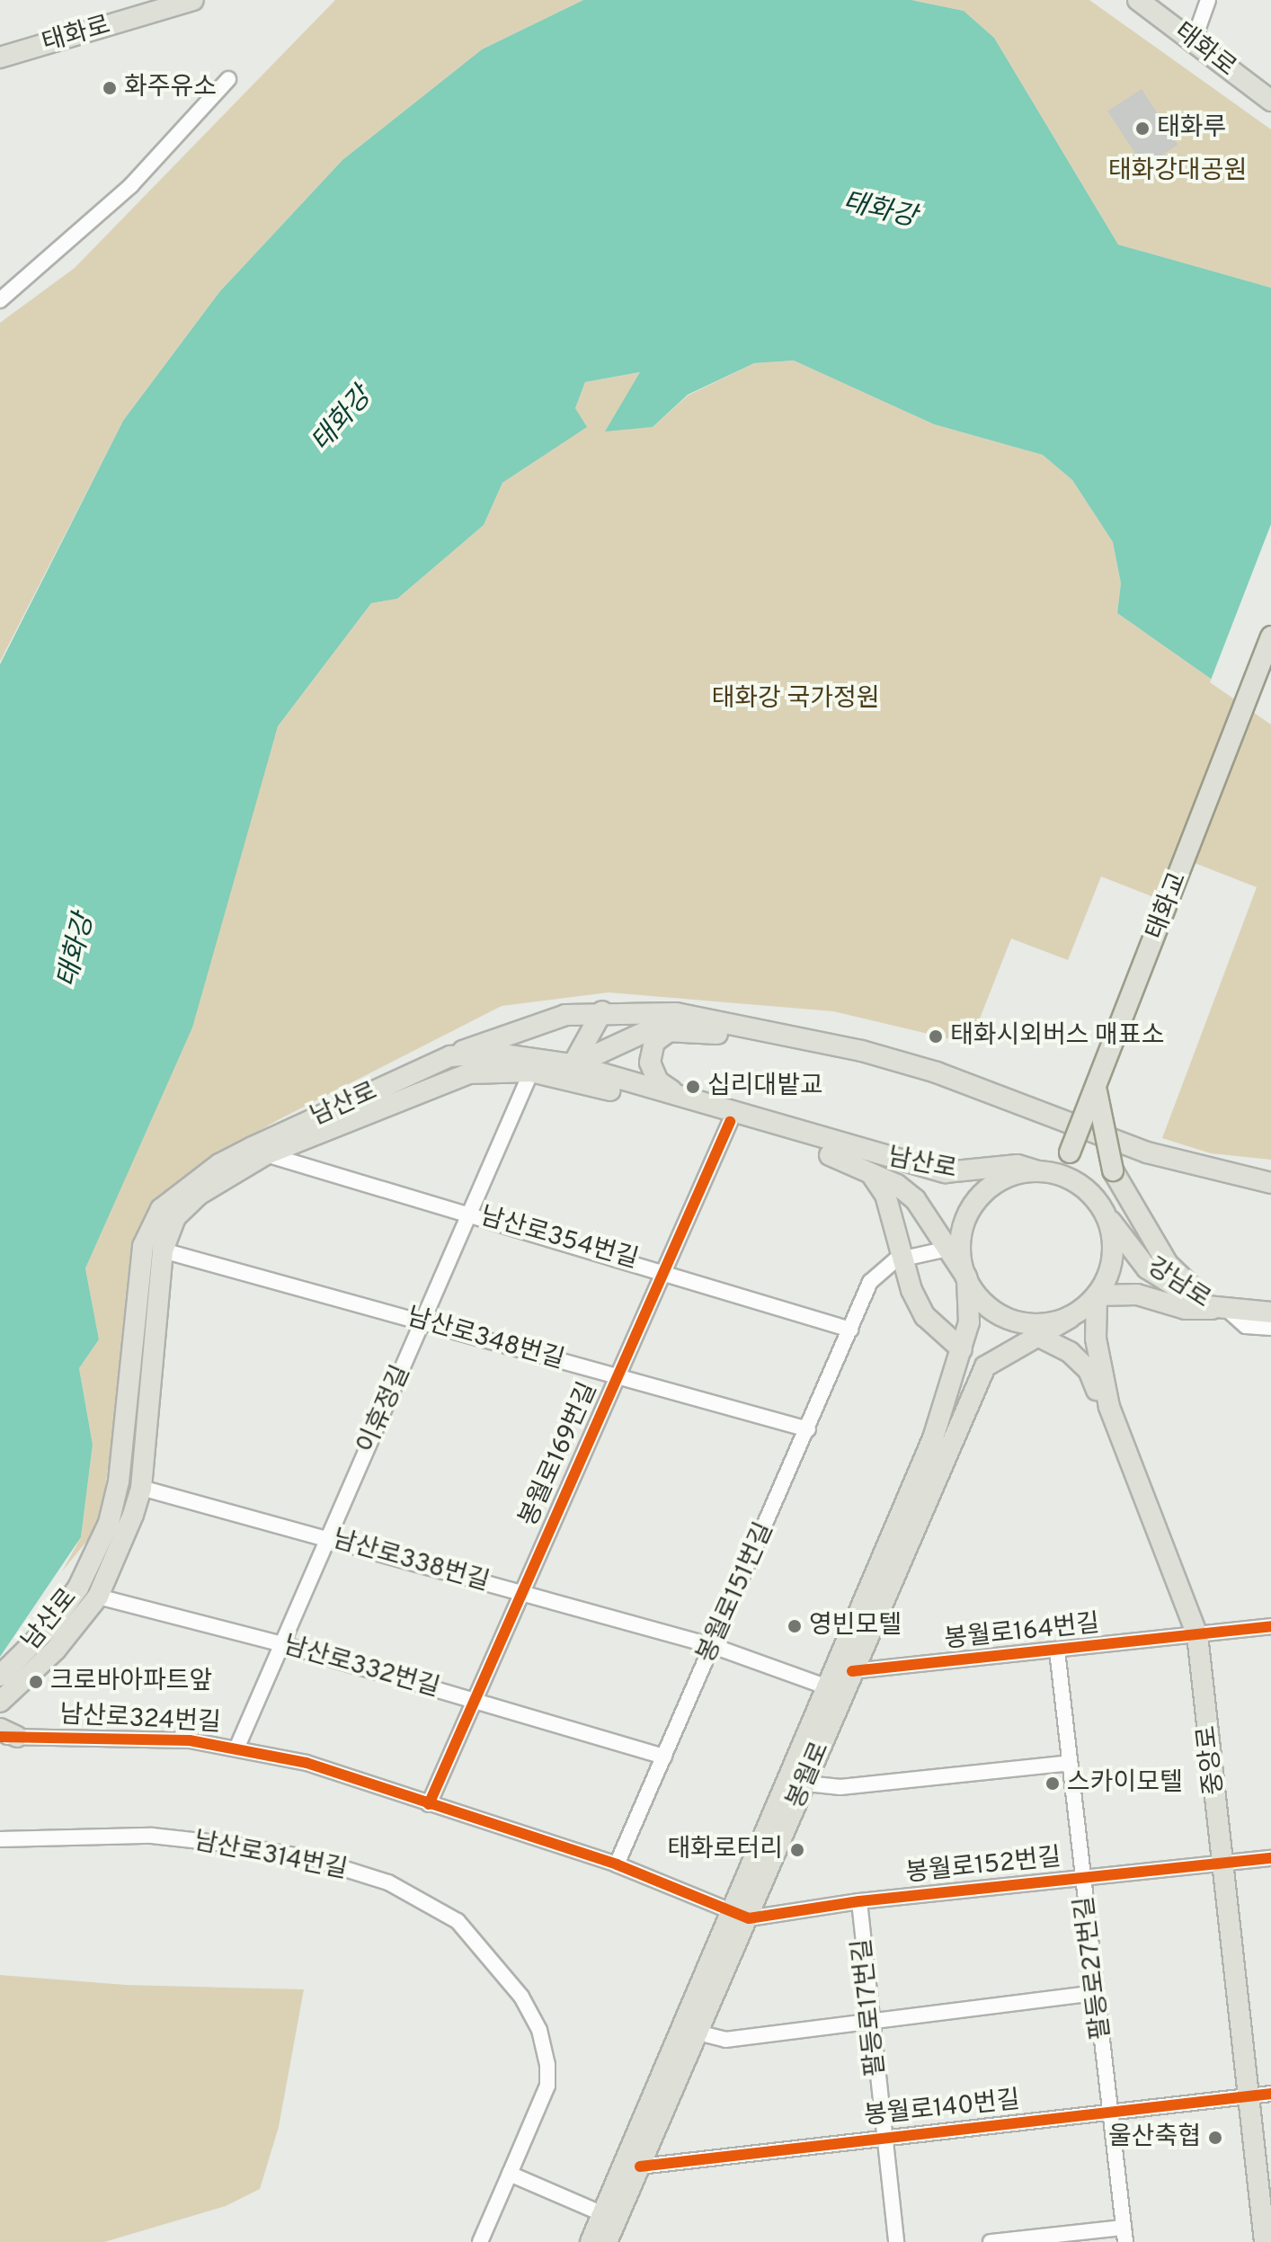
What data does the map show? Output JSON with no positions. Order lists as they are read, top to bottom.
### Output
{
  "streets": {
    "main road": [
      "태화로",
      "태화교",
      "남산로",
      "강남로",
      "중앙로"
    ],
    "street": [
      "남산로354번길",
      "남산로348번길",
      "이휴정길",
      "봉월로169번길",
      "남산로338번길",
      "봉월로151번길",
      "봉월로164번길",
      "남산로332번길",
      "남산로324번길",
      "남산로314번길",
      "봉월로152번길",
      "팔등로27번길",
      "팔등로17번길",
      "봉월로140번길"
    ]
  },
  "crossings": [
    ["태화교", "남산로"],
    ["태화교", "강남로"],
    ["태화교", "봉월로151번길"],
    ["태화교", "중앙로"],
    ["남산로", "남산로354번길"],
    ["남산로", "강남로"],
    ["남산로", "남산로348번길"],
    ["남산로", "이휴정길"],
    ["남산로", "봉월로169번길"],
    ["남산로", "남산로338번길"],
    ["남산로", "봉월로151번길"],
    ["남산로", "남산로332번길"],
    ["남산로", "중앙로"],
    ["남산로354번길", "이휴정길"],
    ["남산로354번길", "봉월로169번길"],
    ["남산로354번길", "봉월로151번길"],
    ["강남로", "봉월로151번길"],
    ["강남로", "중앙로"],
    ["남산로348번길", "이휴정길"],
    ["남산로348번길", "봉월로169번길"],
    ["남산로348번길", "봉월로151번길"],
    ["이휴정길", "남산로338번길"],
    ["이휴정길", "남산로332번길"],
    ["이휴정길", "남산로324번길"],
    ["봉월로169번길", "남산로338번길"],
    ["봉월로169번길", "남산로332번길"],
    ["봉월로169번길", "남산로324번길"],
    ["남산로338번길", "봉월로151번길"],
    ["봉월로151번길", "남산로332번길"],
    ["봉월로151번길", "남산로324번길"],
    ["봉월로151번길", "중앙로"],
    ["봉월로164번길", "중앙로"],
    ["봉월로164번길", "팔등로27번길"],
    ["중앙로", "봉월로152번길"],
    ["중앙로", "봉월로140번길"],
    ["봉월로152번길", "팔등로27번길"],
    ["봉월로152번길", "팔등로17번길"],
    ["팔등로27번길", "봉월로140번길"],
    ["팔등로17번길", "봉월로140번길"]
  ],
  "water": ["태화강"],
  "parks": ["태화강대공원", "태화강 국가정원"],
  "places": [
    "화주유소",
    "태화루",
    "태화시외버스 매표소",
    "십리대밭교",
    "영빈모텔",
    "크로바아파트앞",
    "스카이모텔",
    "태화로터리",
    "울산축협"
  ]
}
